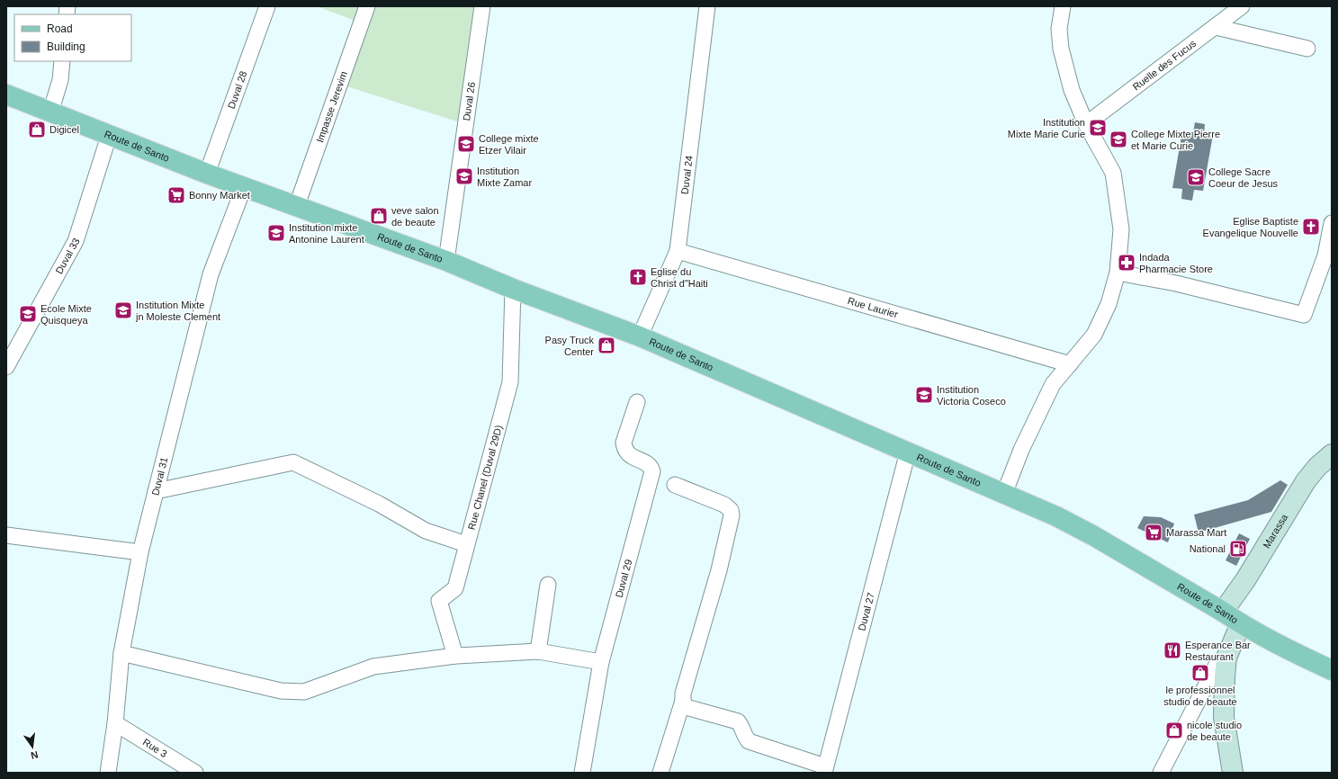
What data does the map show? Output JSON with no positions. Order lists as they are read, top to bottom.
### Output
{
  "streets": {
    "main road": ["Route de Santo", "Marassa"],
    "street": [
      "Ruelle des Fucus",
      "Duval 28",
      "Duval 26",
      "Impasse Jerevim",
      "Duval 24",
      "Duval 33",
      "Rue Laurier",
      "Duval 31",
      "Rue Chanel (Duval 29D)",
      "Duval 29",
      "Duval 27",
      "Rue 3"
    ]
  },
  "crossings": [
    ["Duval 28", "Route de Santo"],
    ["Duval 26", "Route de Santo"],
    ["Impasse Jerevim", "Route de Santo"],
    ["Route de Santo", "Duval 24"],
    ["Route de Santo", "Duval 33"],
    ["Route de Santo", "Duval 31"],
    ["Route de Santo", "Rue Chanel (Duval 29D)"],
    ["Route de Santo", "Marassa"],
    ["Route de Santo", "Duval 27"],
    ["Duval 24", "Rue Laurier"],
    ["Duval 31", "Rue 3"]
  ],
  "places": {
    "school or university": [
      "Institution Mixte Marie Curie",
      "College Mixte Pierre et Marie Curie",
      "College mixte Etzer Vilair",
      "Institution Mixte Zamar",
      "College Sacre Coeur de Jesus",
      "Institution mixte Antonine Laurent",
      "Institution Mixte jn Moleste Clement",
      "Ecole Mixte Quisqueya",
      "Institution Victoria Coseco"
    ],
    "shop": [
      "Digicel",
      "veve salon de beaute",
      "Pasy Truck Center",
      "le professionnel studio de beaute",
      "nicole studio de beaute"
    ],
    "supermarket": ["Bonny Market", "Marassa Mart"],
    "church": ["Eglise Baptiste Evangelique Nouvelle", "Eglise du Christ d\"Haiti"],
    "pharmacy": ["Indada Pharmacie Store"],
    "fuel station": ["National"],
    "restaurant": ["Esperance Bar Restaurant"]
  },
  "legend": ["Road", "Building"],
  "north": "bottom"
}
